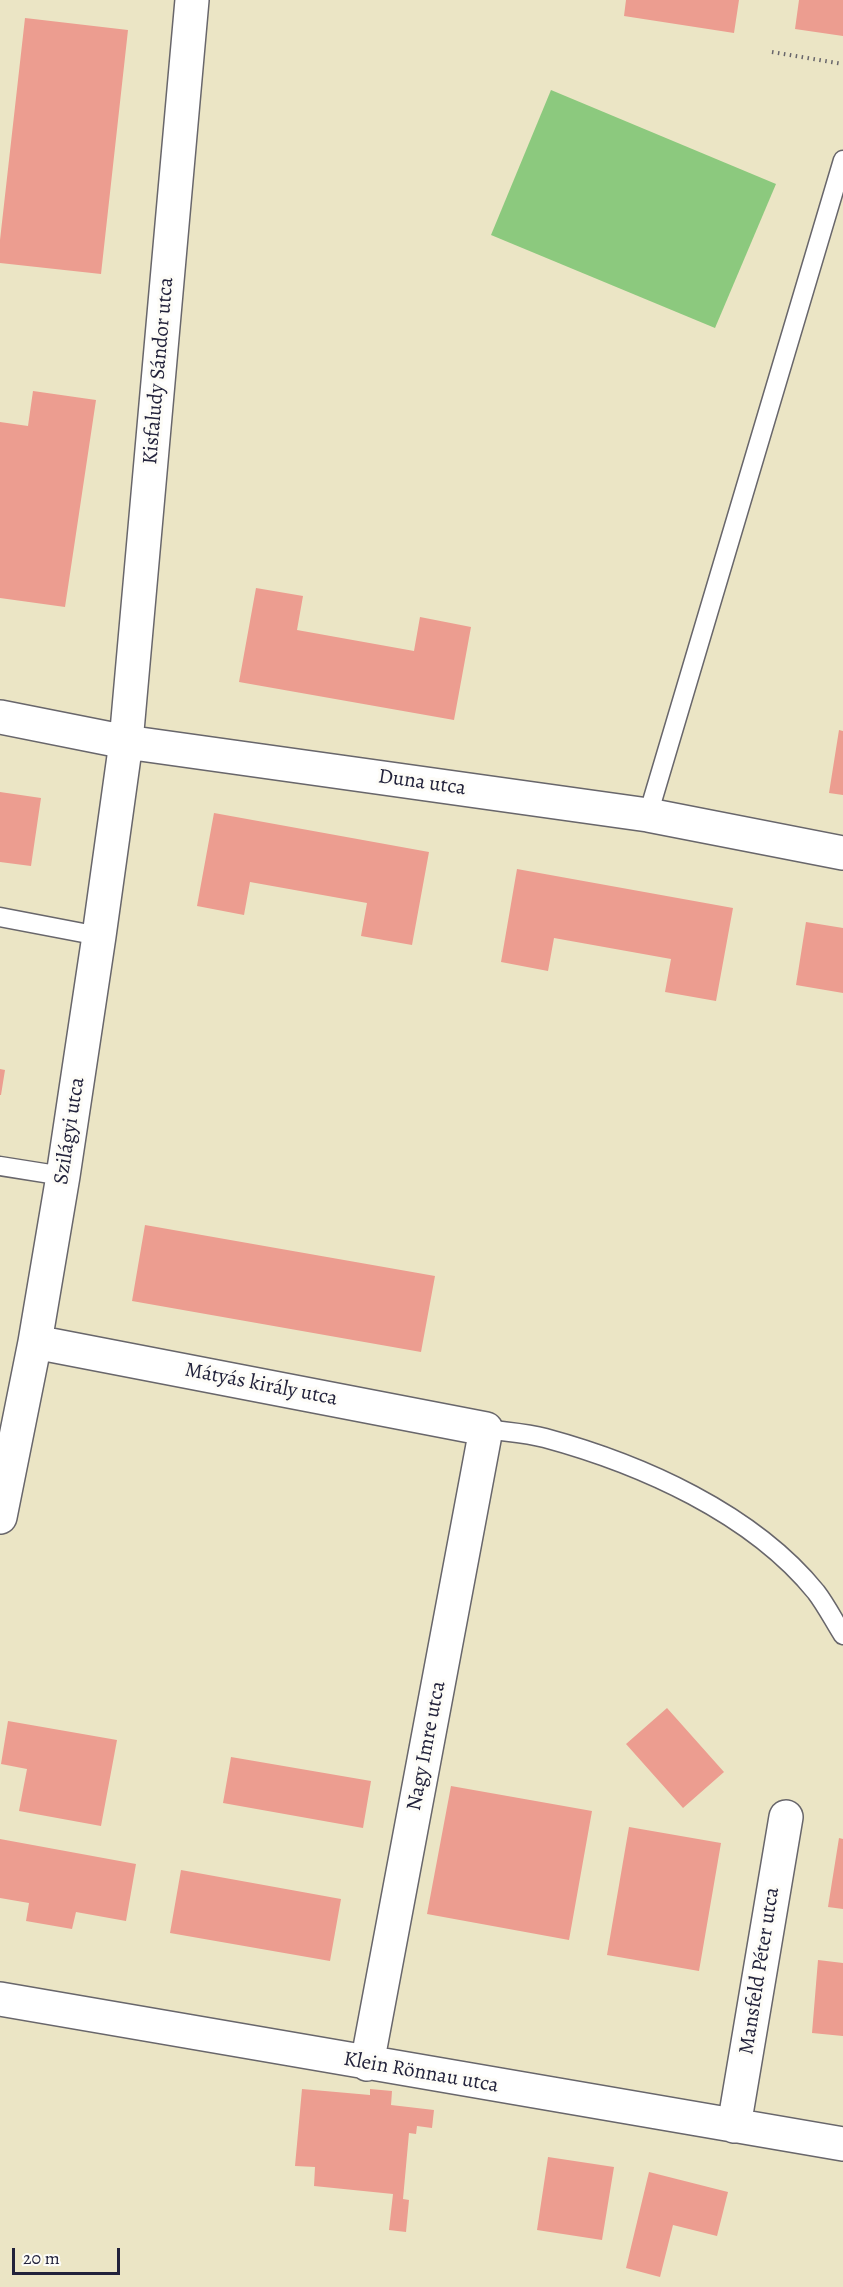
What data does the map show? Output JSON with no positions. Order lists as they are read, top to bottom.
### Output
{
  "streets": {
    "street": [
      "Kisfaludy Sándor utca",
      "Duna utca",
      "Szilágyi utca",
      "Mátyás király utca",
      "Nagy Imre utca",
      "Mansfeld Péter utca",
      "Klein Rönnau utca"
    ]
  },
  "crossings": [
    ["Kisfaludy Sándor utca", "Duna utca"],
    ["Kisfaludy Sándor utca", "Szilágyi utca"],
    ["Duna utca", "Szilágyi utca"],
    ["Szilágyi utca", "Mátyás király utca"],
    ["Mátyás király utca", "Nagy Imre utca"],
    ["Nagy Imre utca", "Klein Rönnau utca"],
    ["Mansfeld Péter utca", "Klein Rönnau utca"]
  ],
  "scale_bar": "20 m"
}
